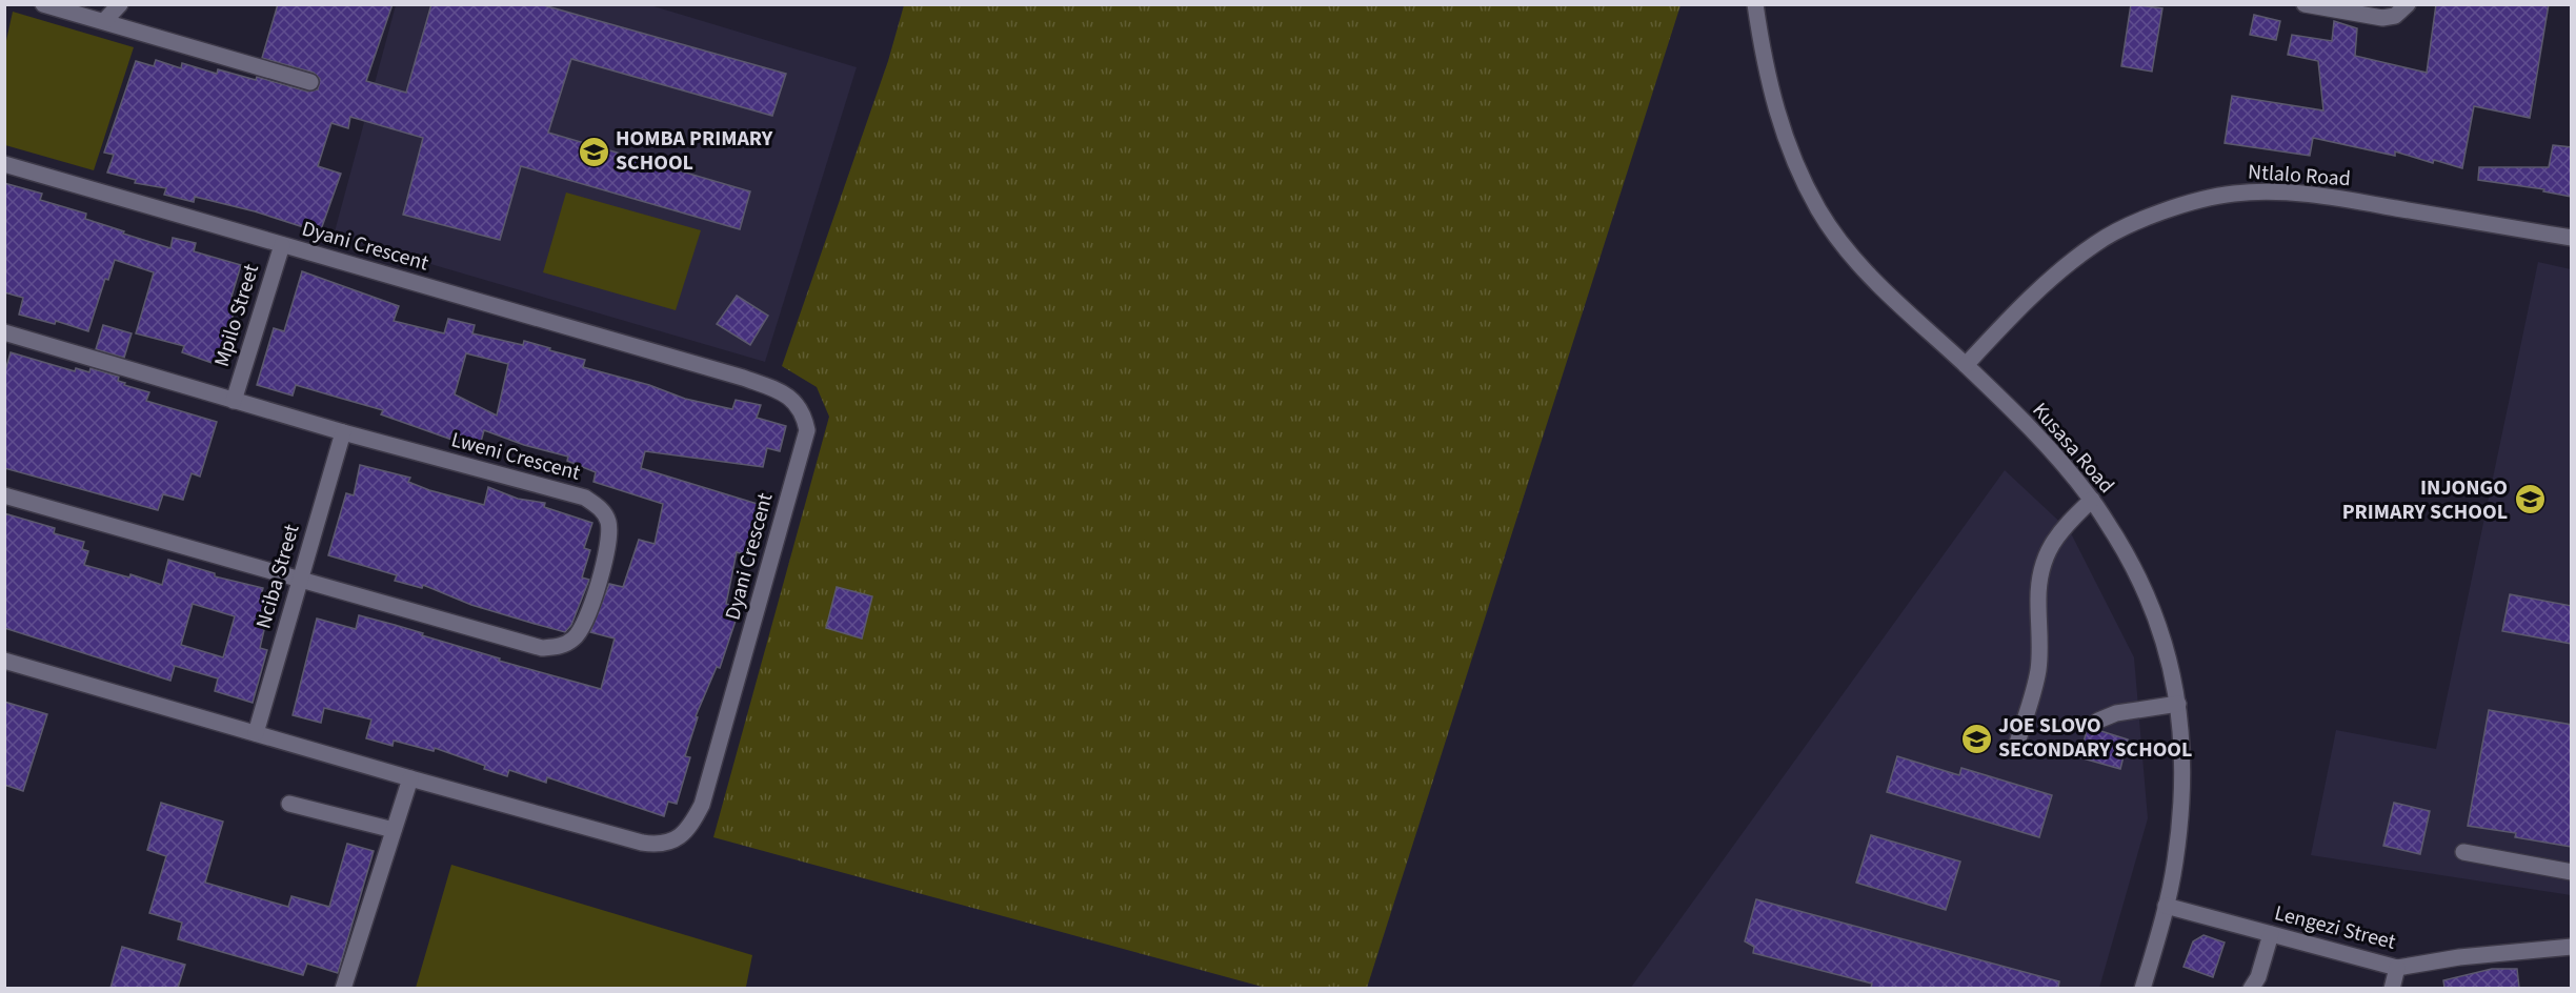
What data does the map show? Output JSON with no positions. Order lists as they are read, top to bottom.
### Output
{
  "streets": {
    "street": [
      "Ntlalo Road",
      "Dyani Crescent",
      "Mpilo Street",
      "Kusasa Road",
      "Lweni Crescent",
      "Nciba Street",
      "Lengezi Street"
    ]
  },
  "crossings": [
    ["Ntlalo Road", "Kusasa Road"],
    ["Dyani Crescent", "Mpilo Street"],
    ["Dyani Crescent", "Nciba Street"],
    ["Mpilo Street", "Lweni Crescent"],
    ["Kusasa Road", "Lengezi Street"],
    ["Lweni Crescent", "Nciba Street"]
  ],
  "places": {
    "school or university": ["HOMBA PRIMARY SCHOOL", "INJONGO PRIMARY SCHOOL", "JOE SLOVO SECONDARY SCHOOL"]
  }
}
